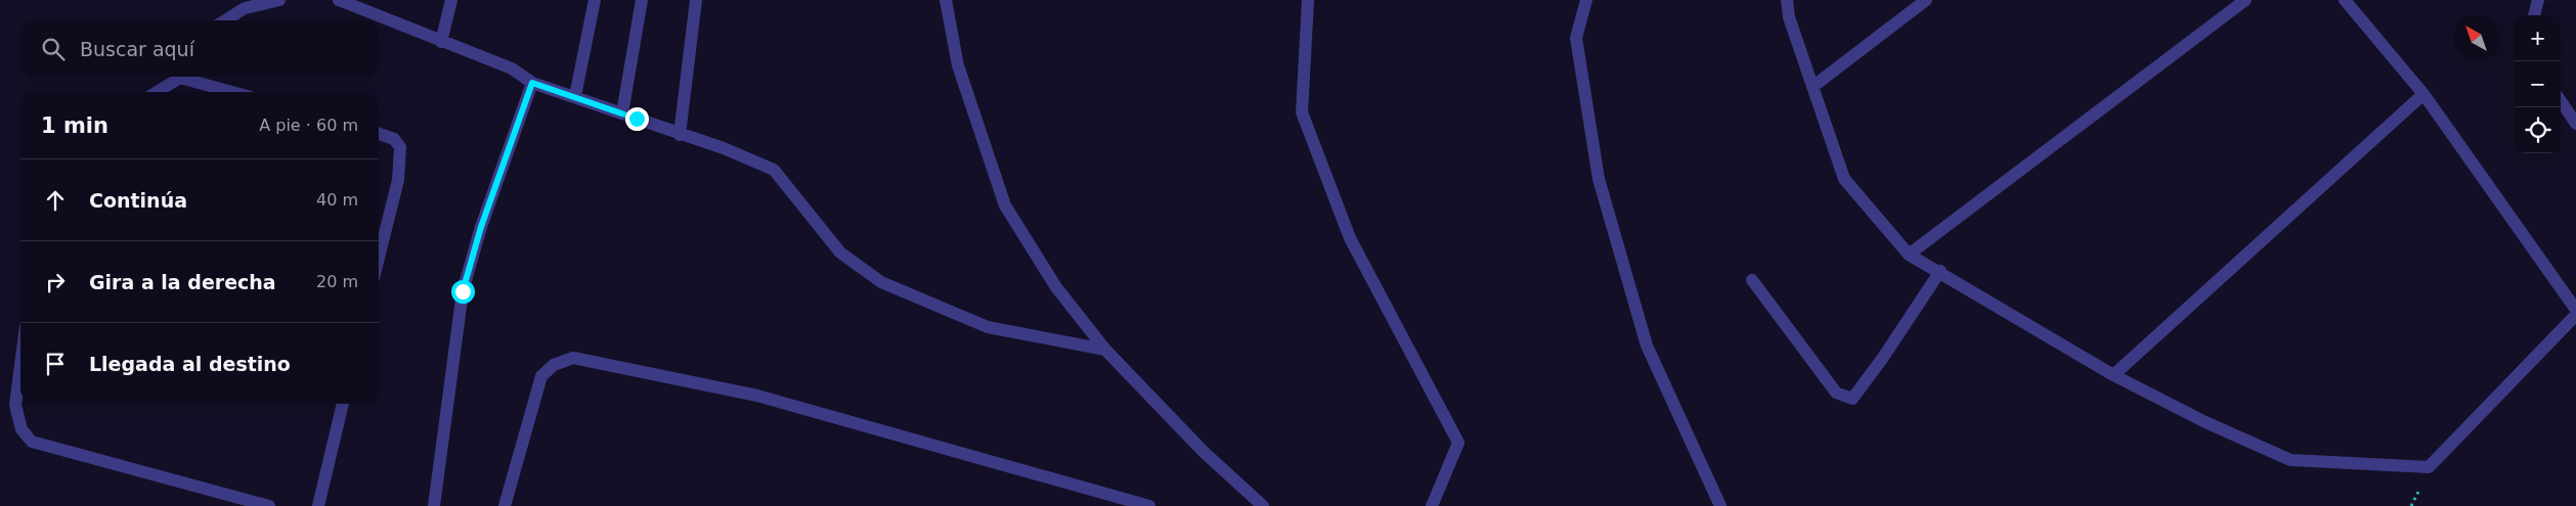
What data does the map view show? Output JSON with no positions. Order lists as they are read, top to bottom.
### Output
{
  "north": "top left",
  "page": {
    "map_buttons": ["+", "−"],
    "search": "Buscar aquí",
    "heading": ["1 min", "A pie · 60 m"],
    "list": [
      ["Continúa", "40 m"],
      ["Gira a la derecha", "20 m"],
      "Llegada al destino"
    ]
  }
}
